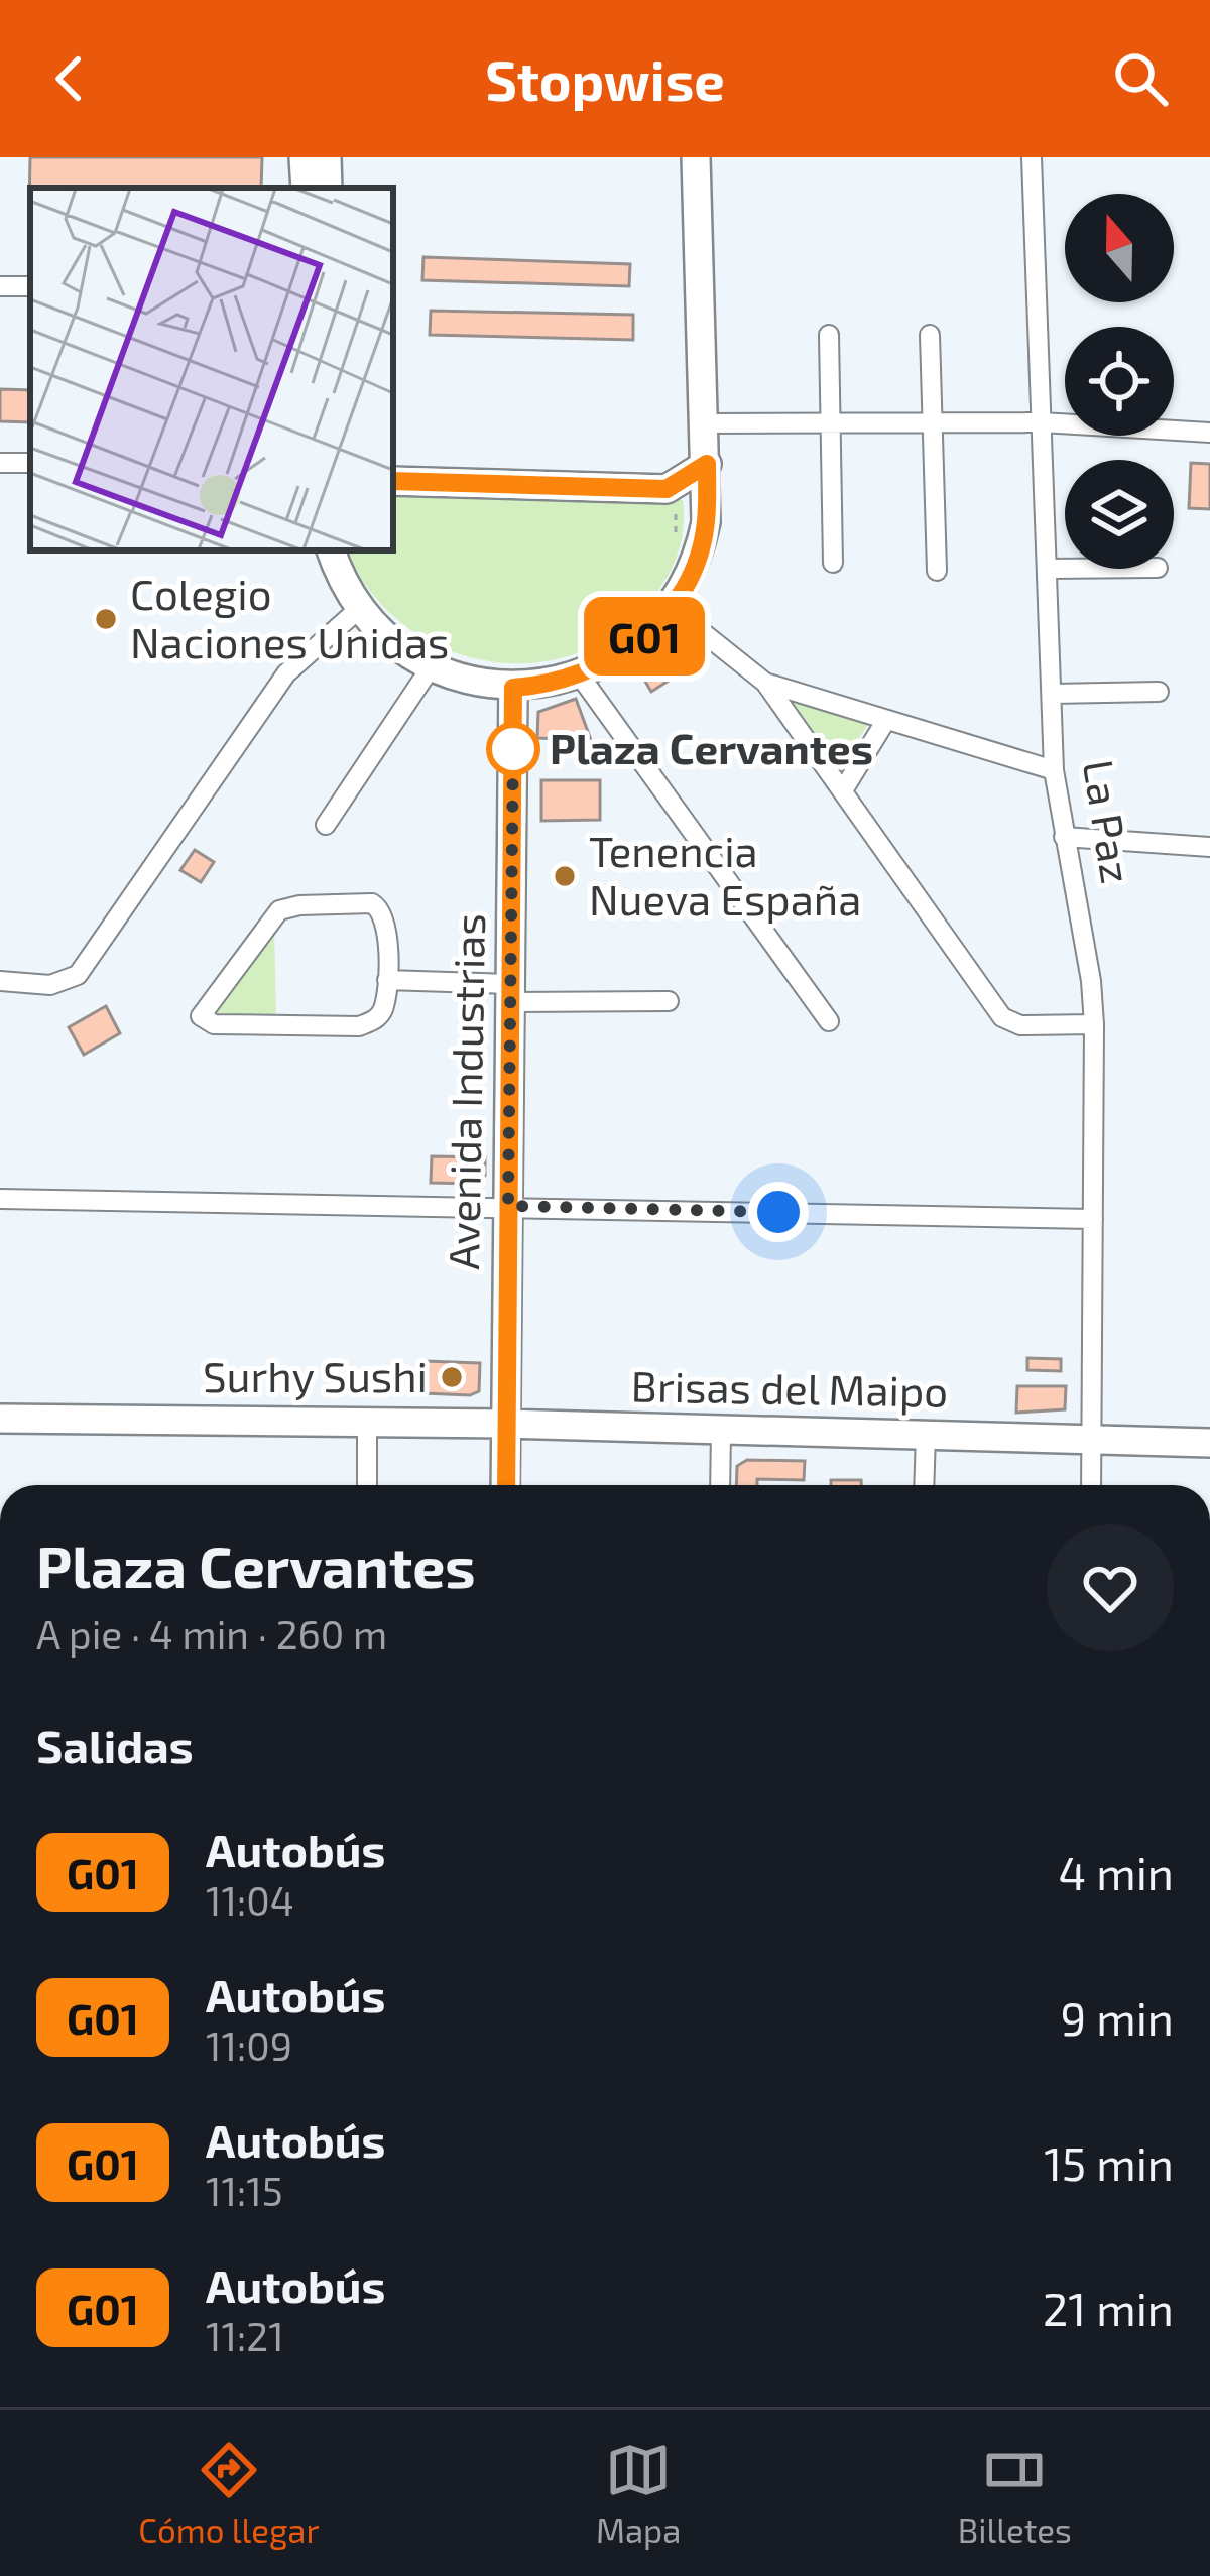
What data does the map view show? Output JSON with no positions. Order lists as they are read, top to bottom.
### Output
{
  "streets": {
    "street": ["La Paz", "Avenida Industrias", "Brisas del Maipo"]
  },
  "crossings": [
    ["La Paz", "Brisas del Maipo"],
    ["Avenida Industrias", "Brisas del Maipo"]
  ],
  "places": [
    "Colegio Naciones Unidas",
    "Plaza Cervantes",
    "Tenencia Nueva España",
    "Surhy Sushi"
  ],
  "lines": ["bus line G01"],
  "north": "top",
  "page": {
    "header": "Stopwise",
    "on_map": "G01",
    "heading": [
      ["Plaza Cervantes", "A pie · 4 min · 260 m"],
      "Salidas"
    ],
    "list": [
      {
        "mark": "G01",
        "name": "Autobús",
        "note": "11:04",
        "value": "4 min"
      },
      {
        "mark": "G01",
        "name": "Autobús",
        "note": "11:09",
        "value": "9 min"
      },
      {
        "mark": "G01",
        "name": "Autobús",
        "note": "11:15",
        "value": "15 min"
      },
      {
        "mark": "G01",
        "name": "Autobús",
        "note": "11:21",
        "value": "21 min"
      }
    ],
    "tabs": ["Cómo llegar", "Mapa", "Billetes"]
  }
}
